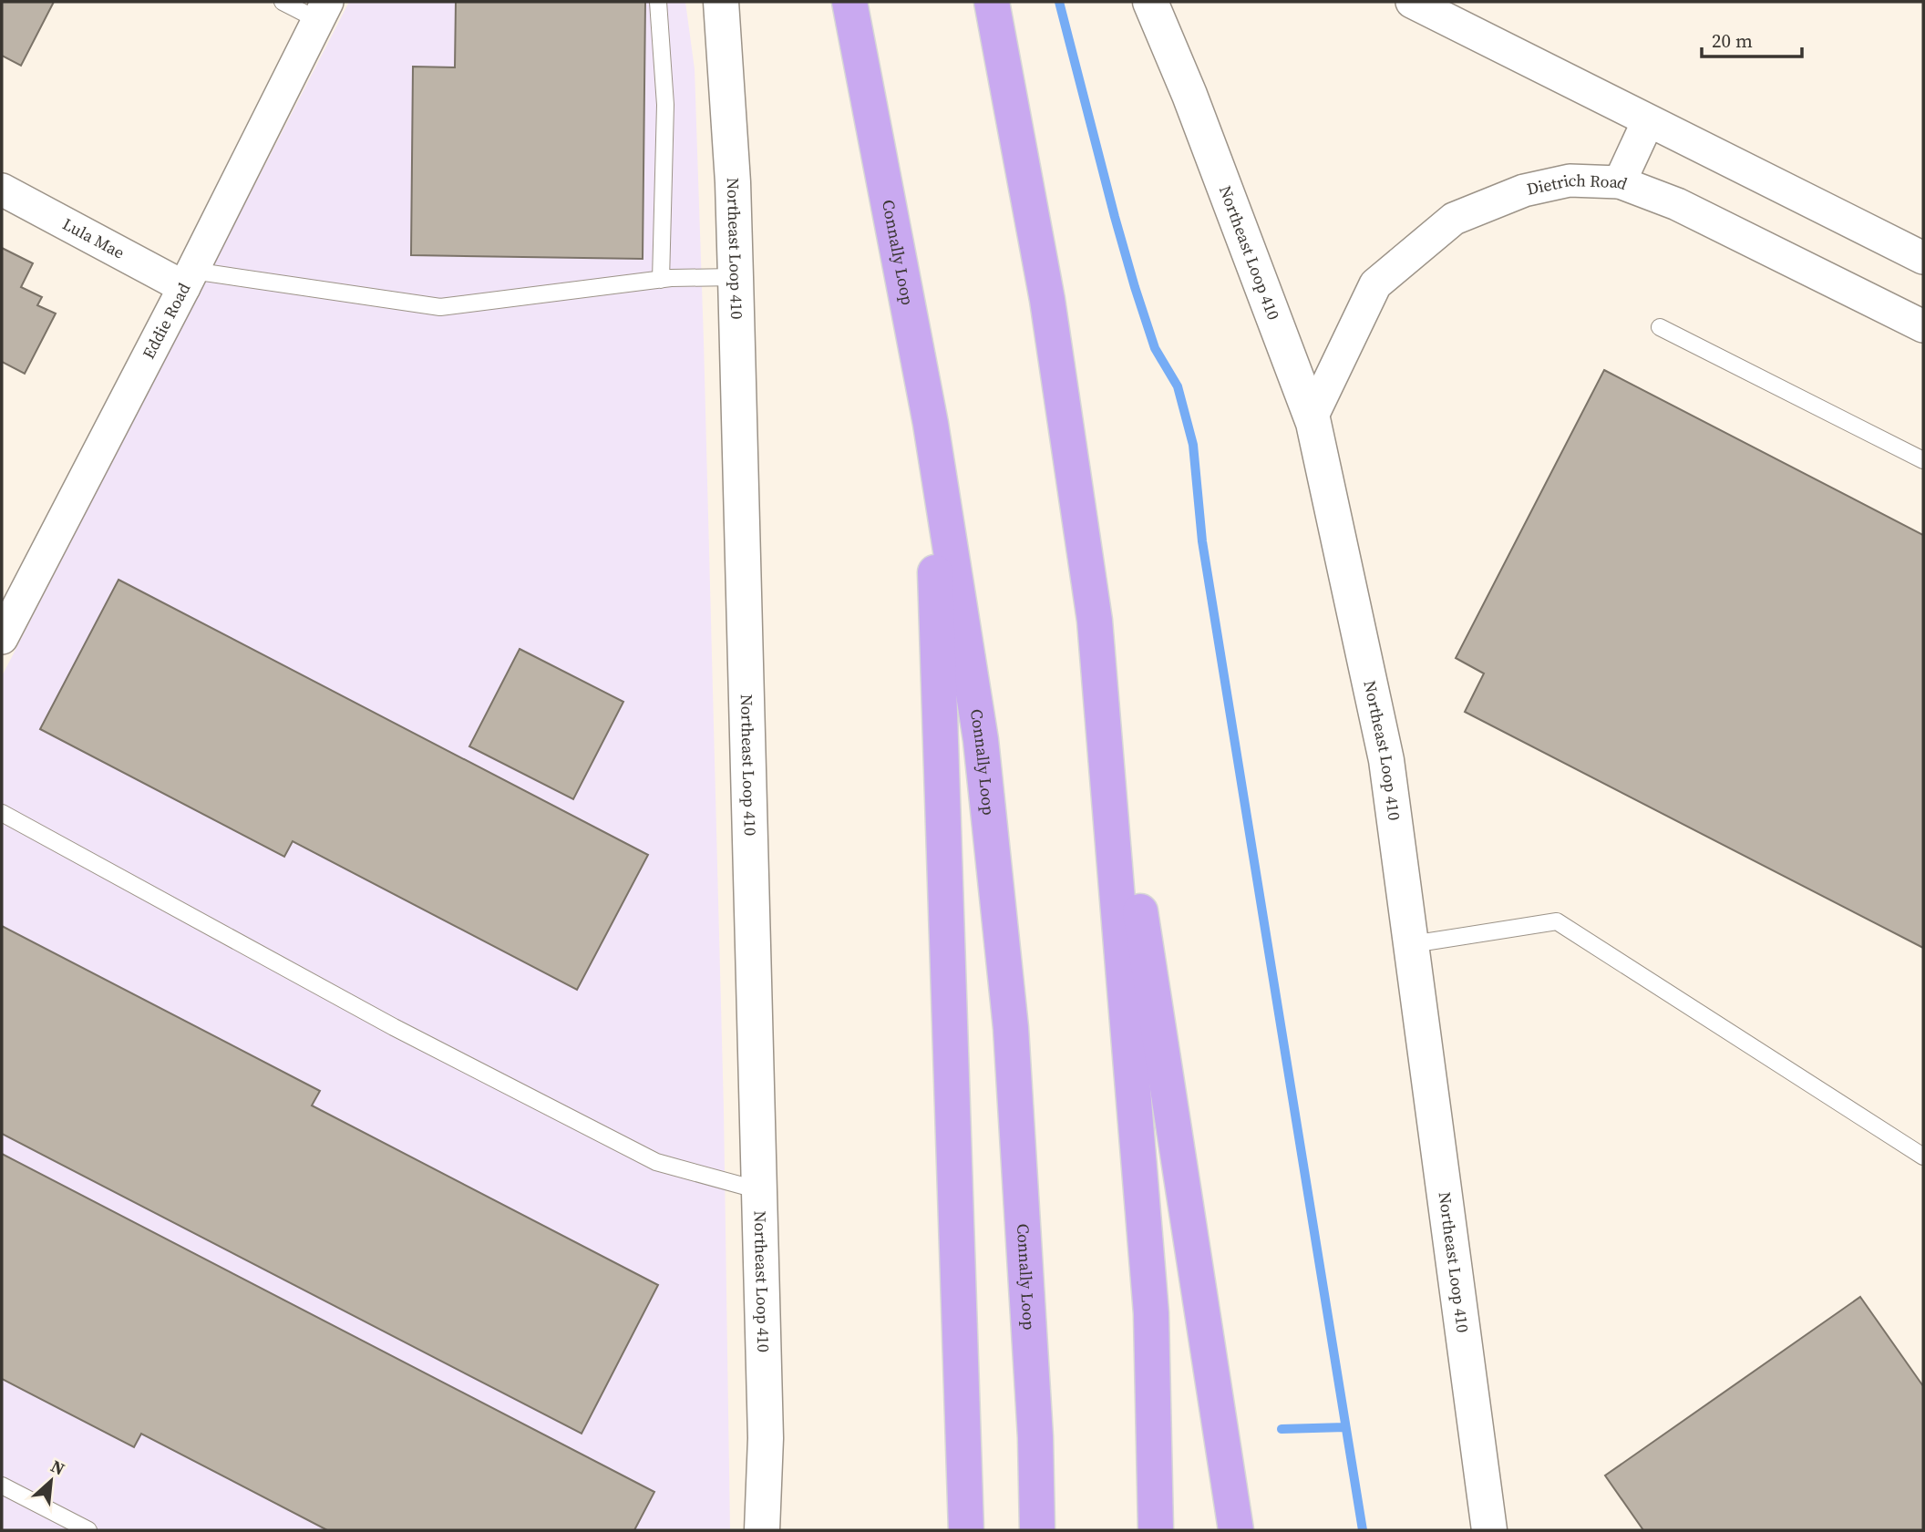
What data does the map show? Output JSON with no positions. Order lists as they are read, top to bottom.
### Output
{
  "streets": {
    "highway": ["Connally Loop"],
    "main road": ["Northeast Loop 410"],
    "street": ["Dietrich Road", "Lula Mae", "Eddie Road"]
  },
  "crossings": [
    ["Dietrich Road", "Northeast Loop 410"],
    ["Lula Mae", "Eddie Road"]
  ],
  "scale_bar": "20 m",
  "north": "top right"
}
